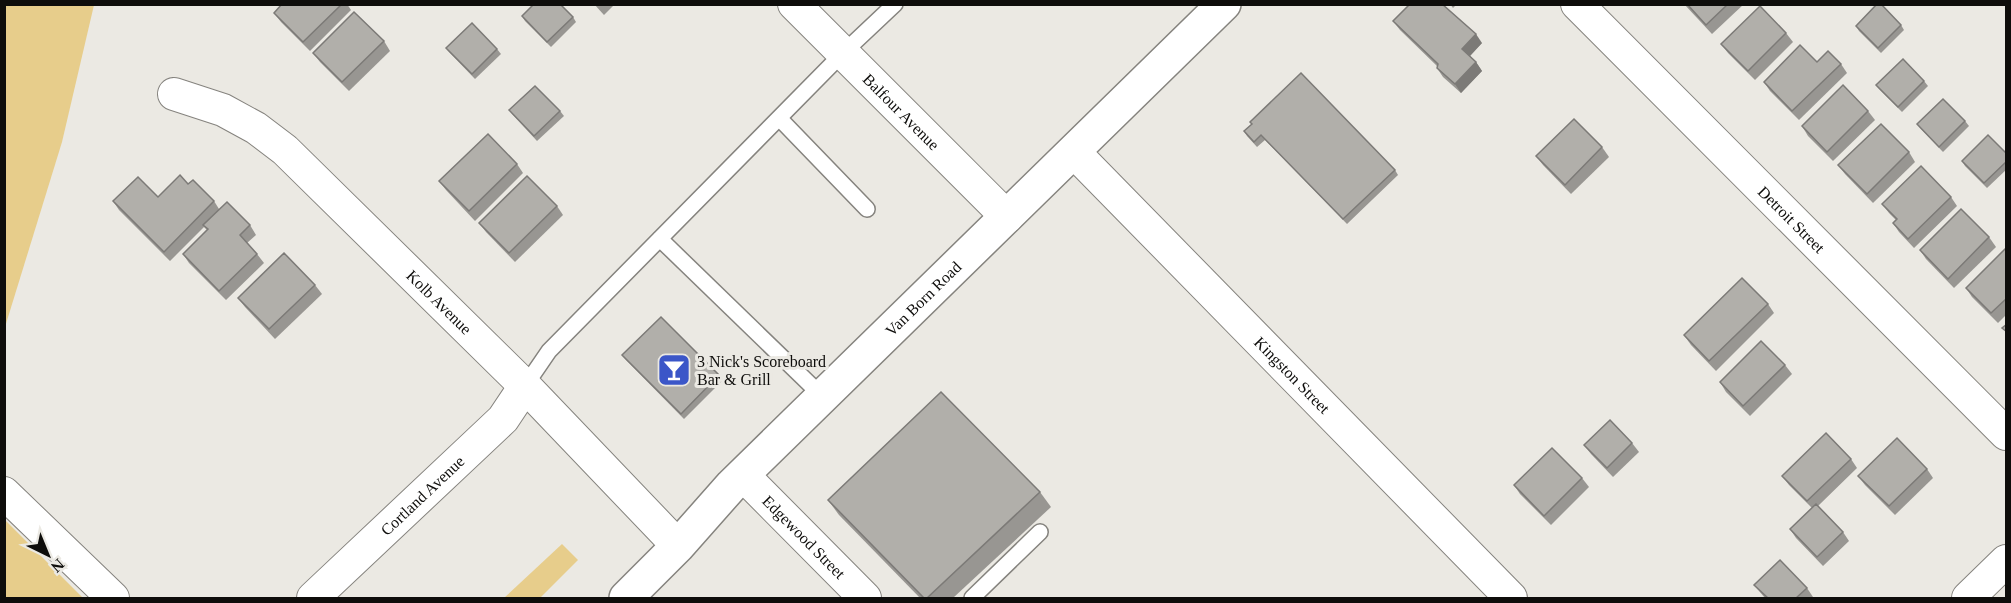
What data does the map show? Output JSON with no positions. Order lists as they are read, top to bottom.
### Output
{
  "streets": {
    "main road": ["Van Born Road"],
    "street": [
      "Balfour Avenue",
      "Detroit Street",
      "Kolb Avenue",
      "Kingston Street",
      "Cortland Avenue",
      "Edgewood Street"
    ]
  },
  "crossings": [
    ["Balfour Avenue", "Van Born Road"],
    ["Van Born Road", "Kolb Avenue"],
    ["Van Born Road", "Kingston Street"],
    ["Van Born Road", "Edgewood Street"],
    ["Kolb Avenue", "Cortland Avenue"]
  ],
  "places": {
    "bar": ["3 Nick's Scoreboard Bar & Grill"]
  },
  "north": "bottom right"
}
